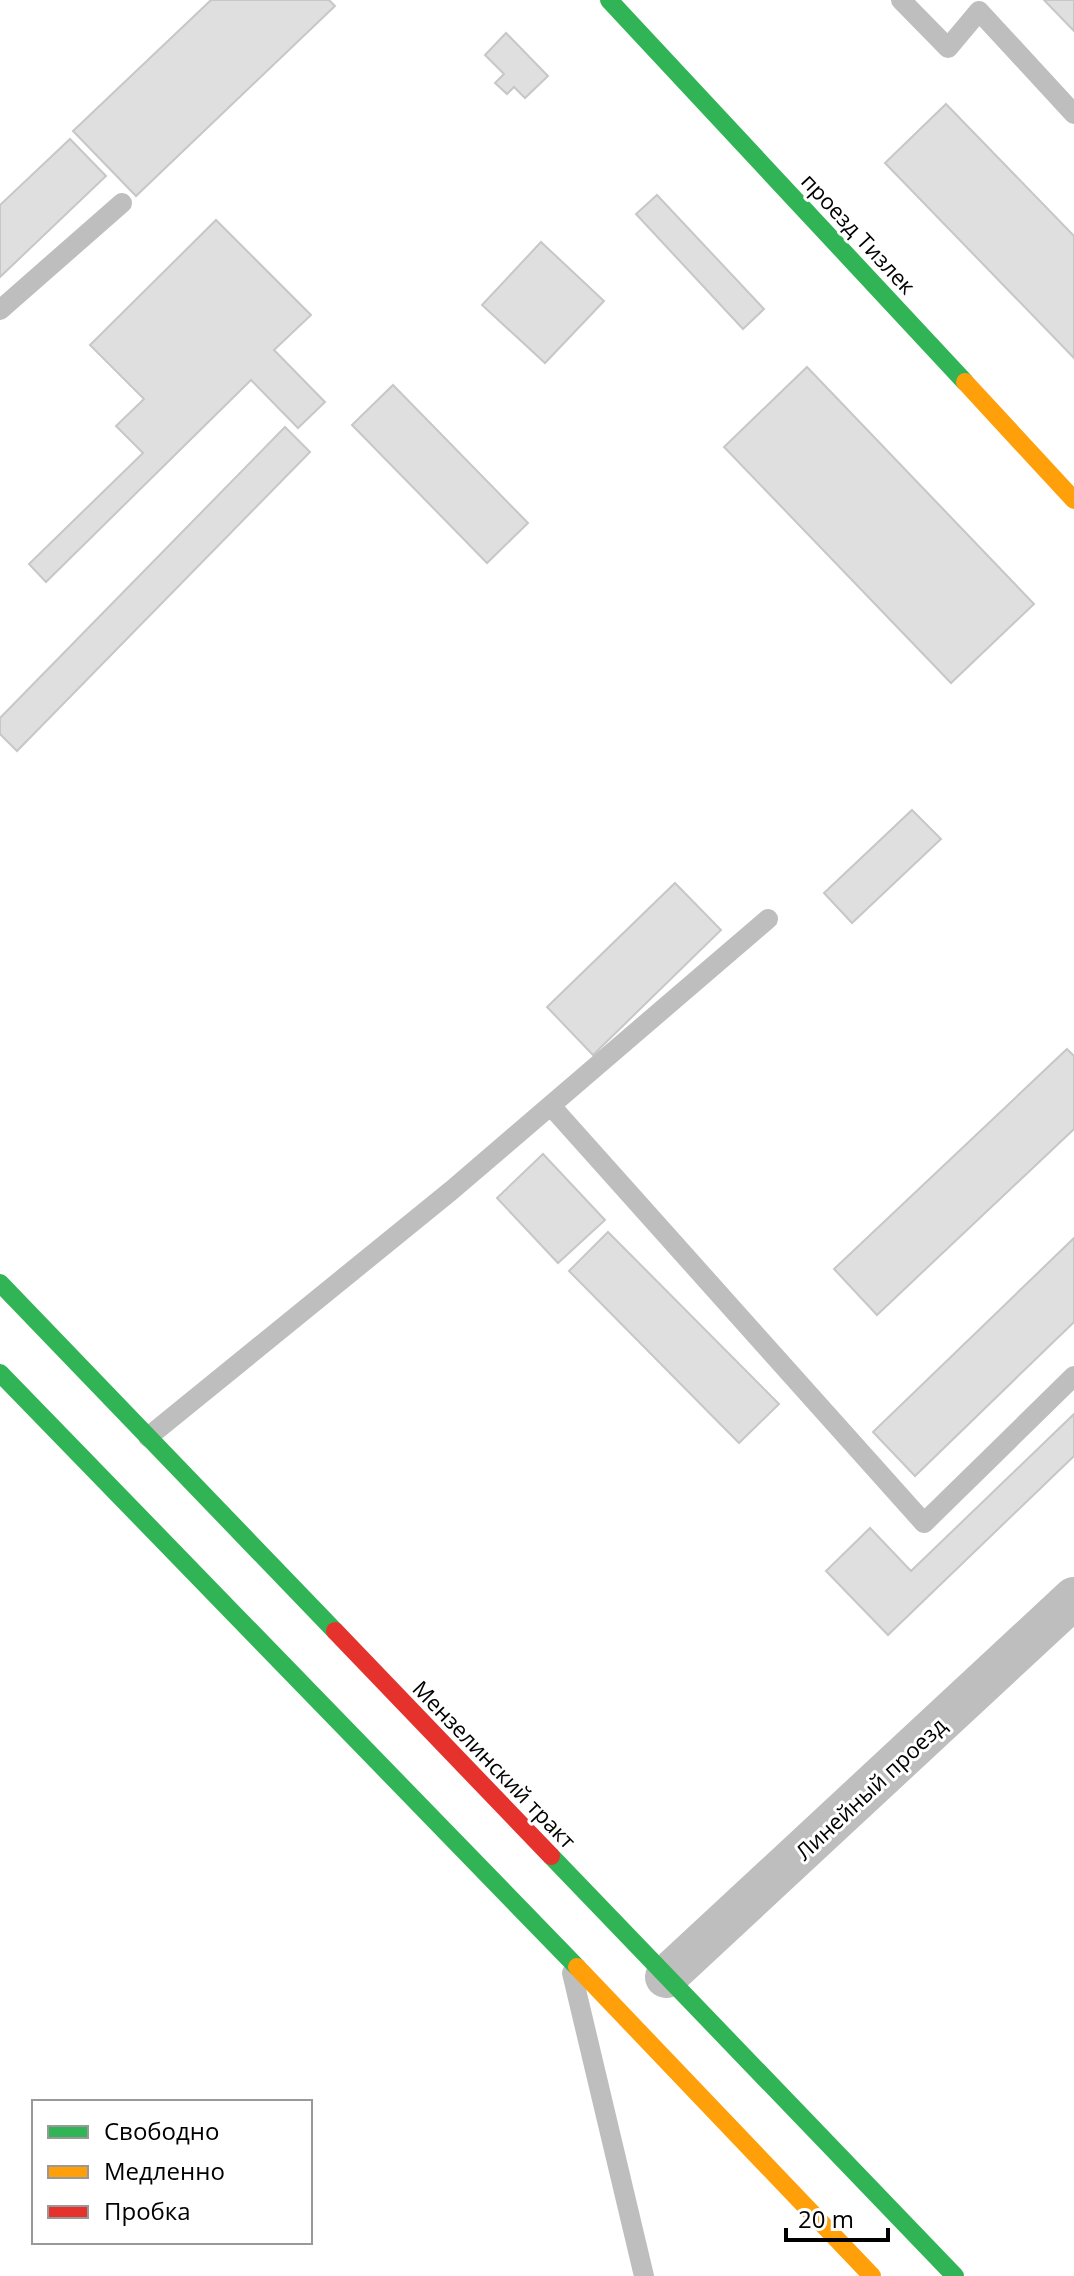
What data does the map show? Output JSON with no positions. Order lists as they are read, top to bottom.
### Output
{
  "streets": {
    "main road": ["проезд Тизлек", "Мензелинский тракт"],
    "street": ["Линейный проезд"]
  },
  "crossings": [
    ["Мензелинский тракт", "Линейный проезд"]
  ],
  "legend": ["Свободно", "Медленно", "Пробка"],
  "scale_bar": "20 m"
}
